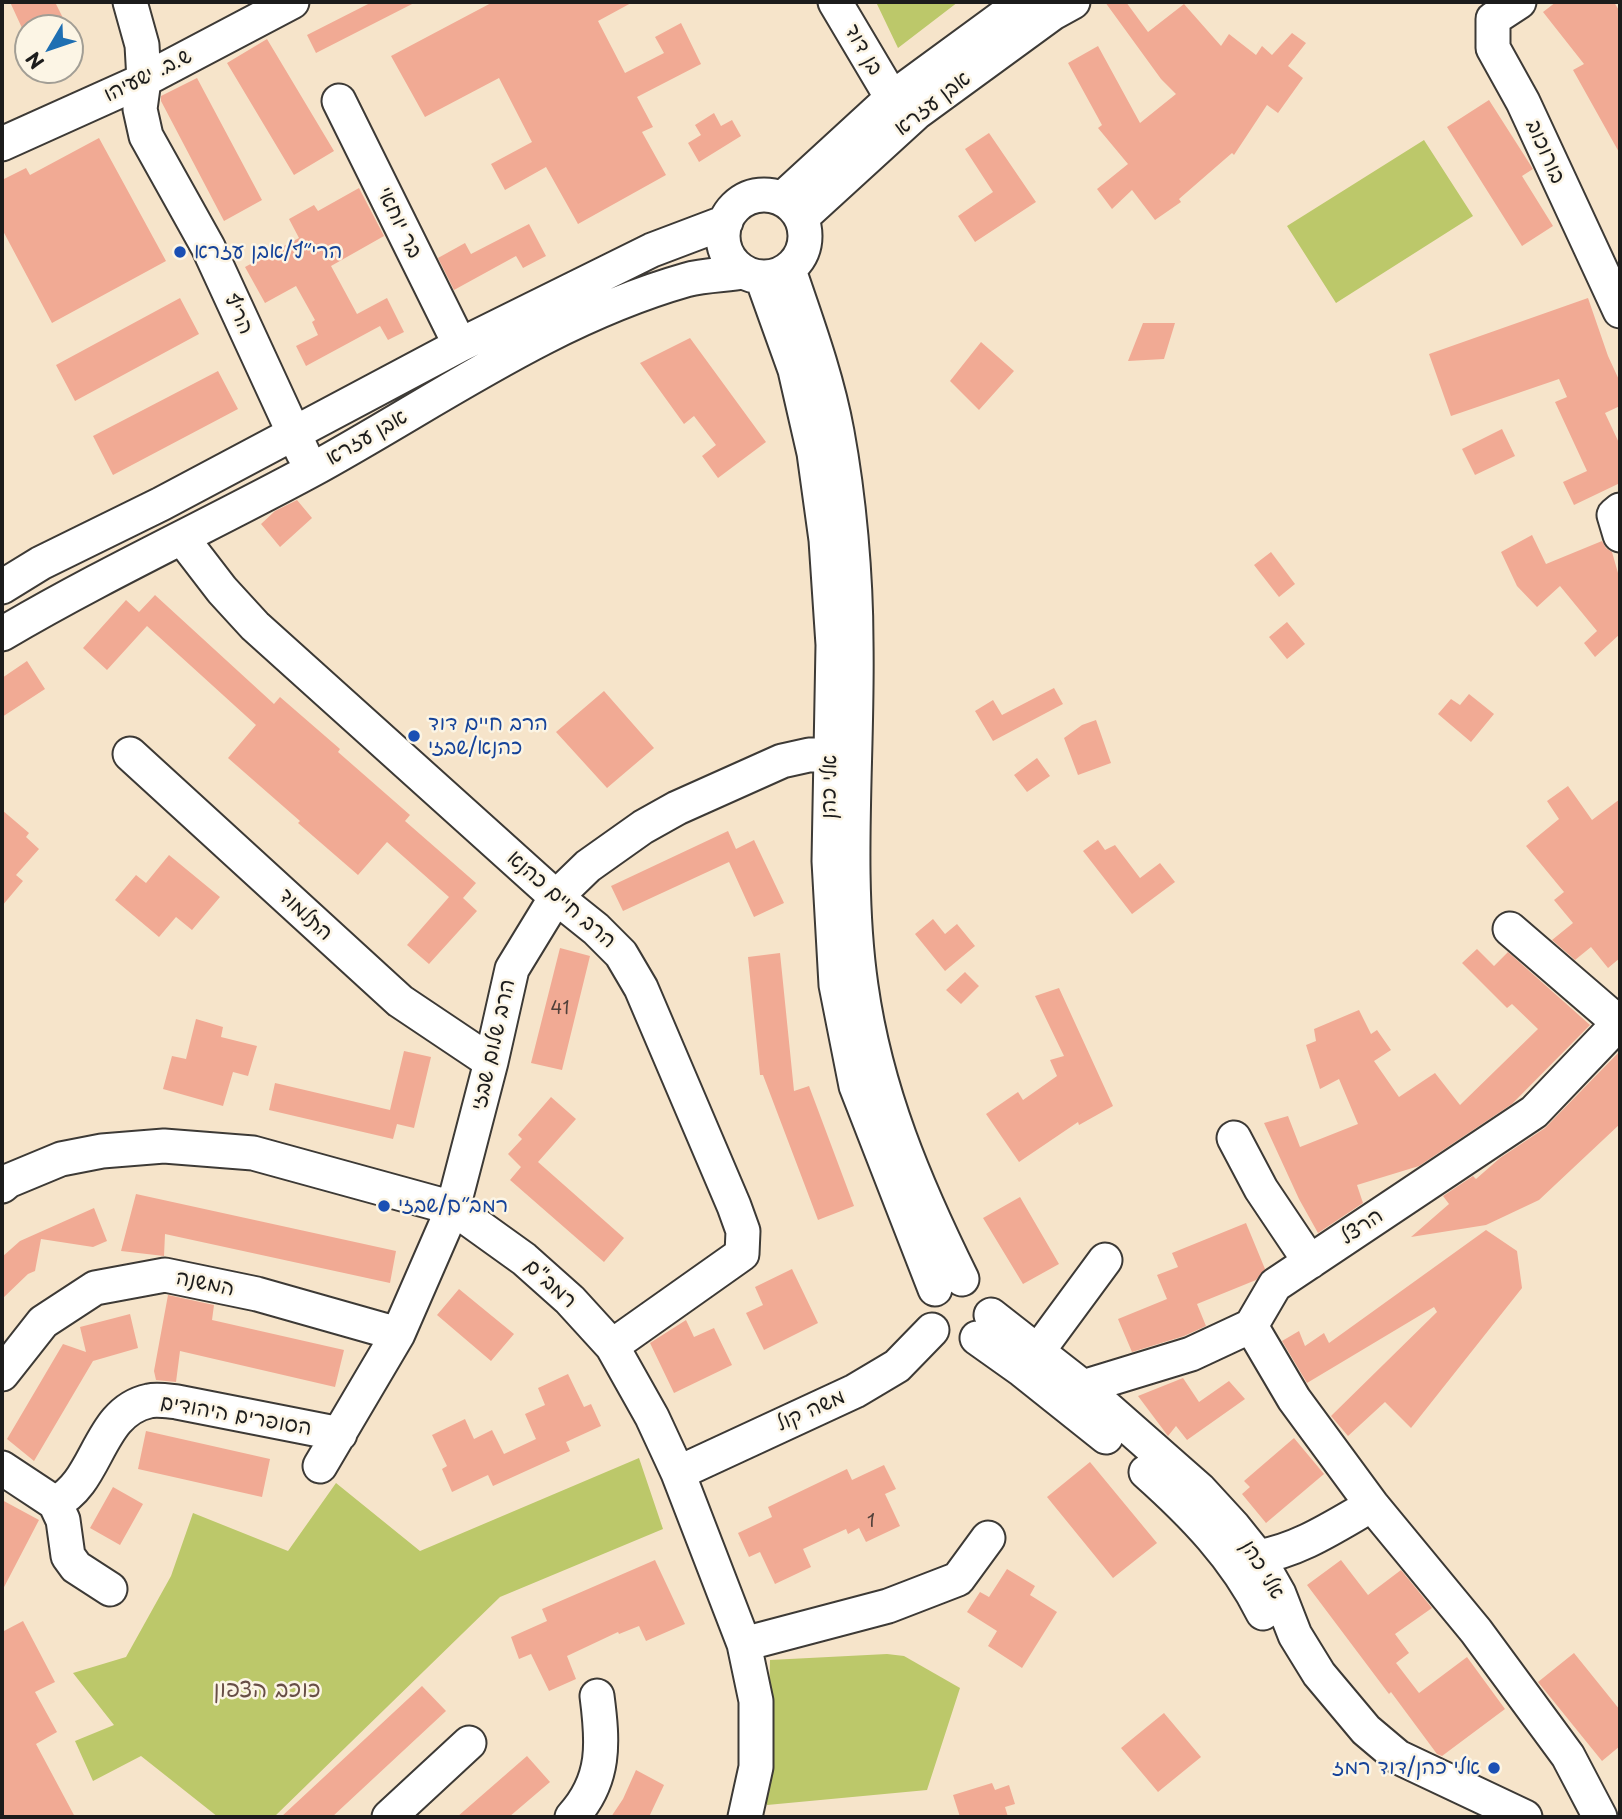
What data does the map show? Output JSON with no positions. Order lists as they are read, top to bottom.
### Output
{
  "streets": {
    "street": [
      "בן דוד",
      "ש.ב. ישעיהו",
      "אבן עזרא",
      "בורוכוב",
      "בר יוחאי",
      "הריף",
      "אלי כהן",
      "הרב חיים כהנא",
      "התלמוד",
      "הרב שלום שבזי",
      "הרצל",
      "המשנה",
      "רמב\"ם",
      "משה קול",
      "הסופרים היהודים"
    ]
  },
  "crossings": [
    ["בן דוד", "אבן עזרא"],
    ["ש.ב. ישעיהו", "הריף"],
    ["אבן עזרא", "בר יוחאי"],
    ["אבן עזרא", "הריף"],
    ["אבן עזרא", "אלי כהן"],
    ["אבן עזרא", "הרב חיים כהנא"],
    ["אלי כהן", "הרב שלום שבזי"],
    ["אלי כהן", "משה קול"],
    ["הרב חיים כהנא", "הרב שלום שבזי"],
    ["הרב חיים כהנא", "רמב\"ם"],
    ["התלמוד", "הרב שלום שבזי"],
    ["הרב שלום שבזי", "המשנה"],
    ["הרב שלום שבזי", "רמב\"ם"],
    ["הרב שלום שבזי", "הסופרים היהודים"],
    ["רמב\"ם", "משה קול"]
  ],
  "districts": ["כוכב הצפון"],
  "places": [
    "הרי״ף/אבן עזרא",
    "הרב חיים דוד כהנא/שבזי",
    "רמב״ם/שבזי",
    "אלי כהן/דוד רמז"
  ],
  "house_numbers": ["41", "1"],
  "north": "bottom left"
}
